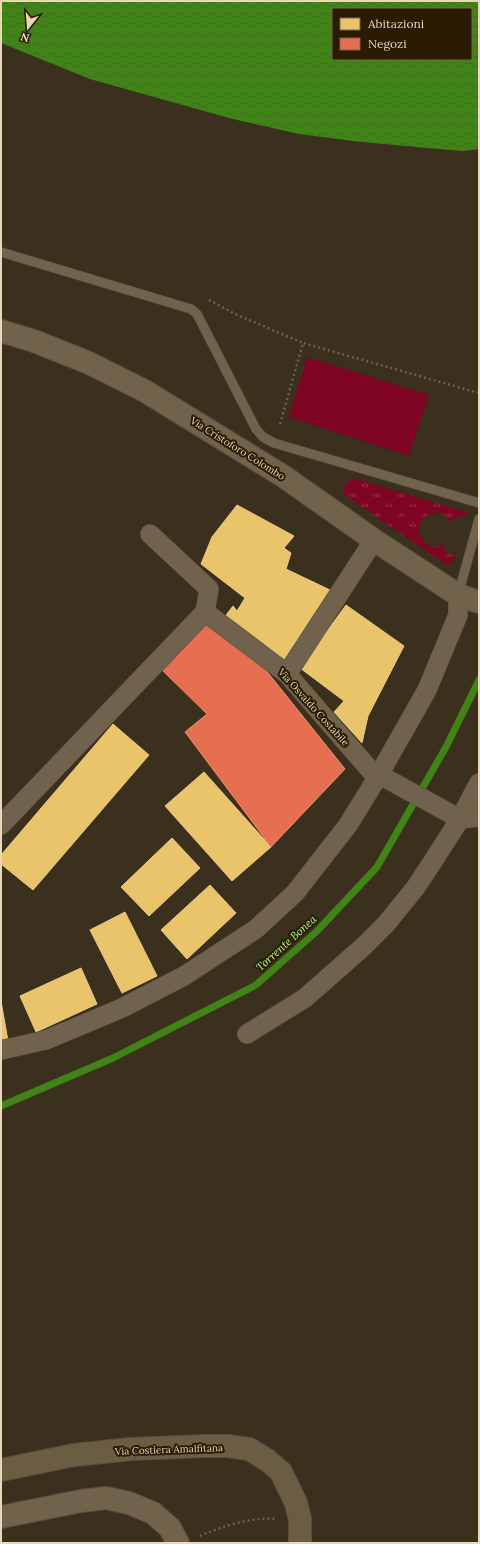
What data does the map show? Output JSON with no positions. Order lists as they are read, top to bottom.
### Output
{
  "streets": {
    "main road": ["Via Costiera Amalfitana"],
    "street": ["Via Cristoforo Colombo", "Via Osvaldo Costabile"]
  },
  "water": ["Torrente Bonea"],
  "legend": ["Abitazioni", "Negozi"],
  "north": "bottom"
}
